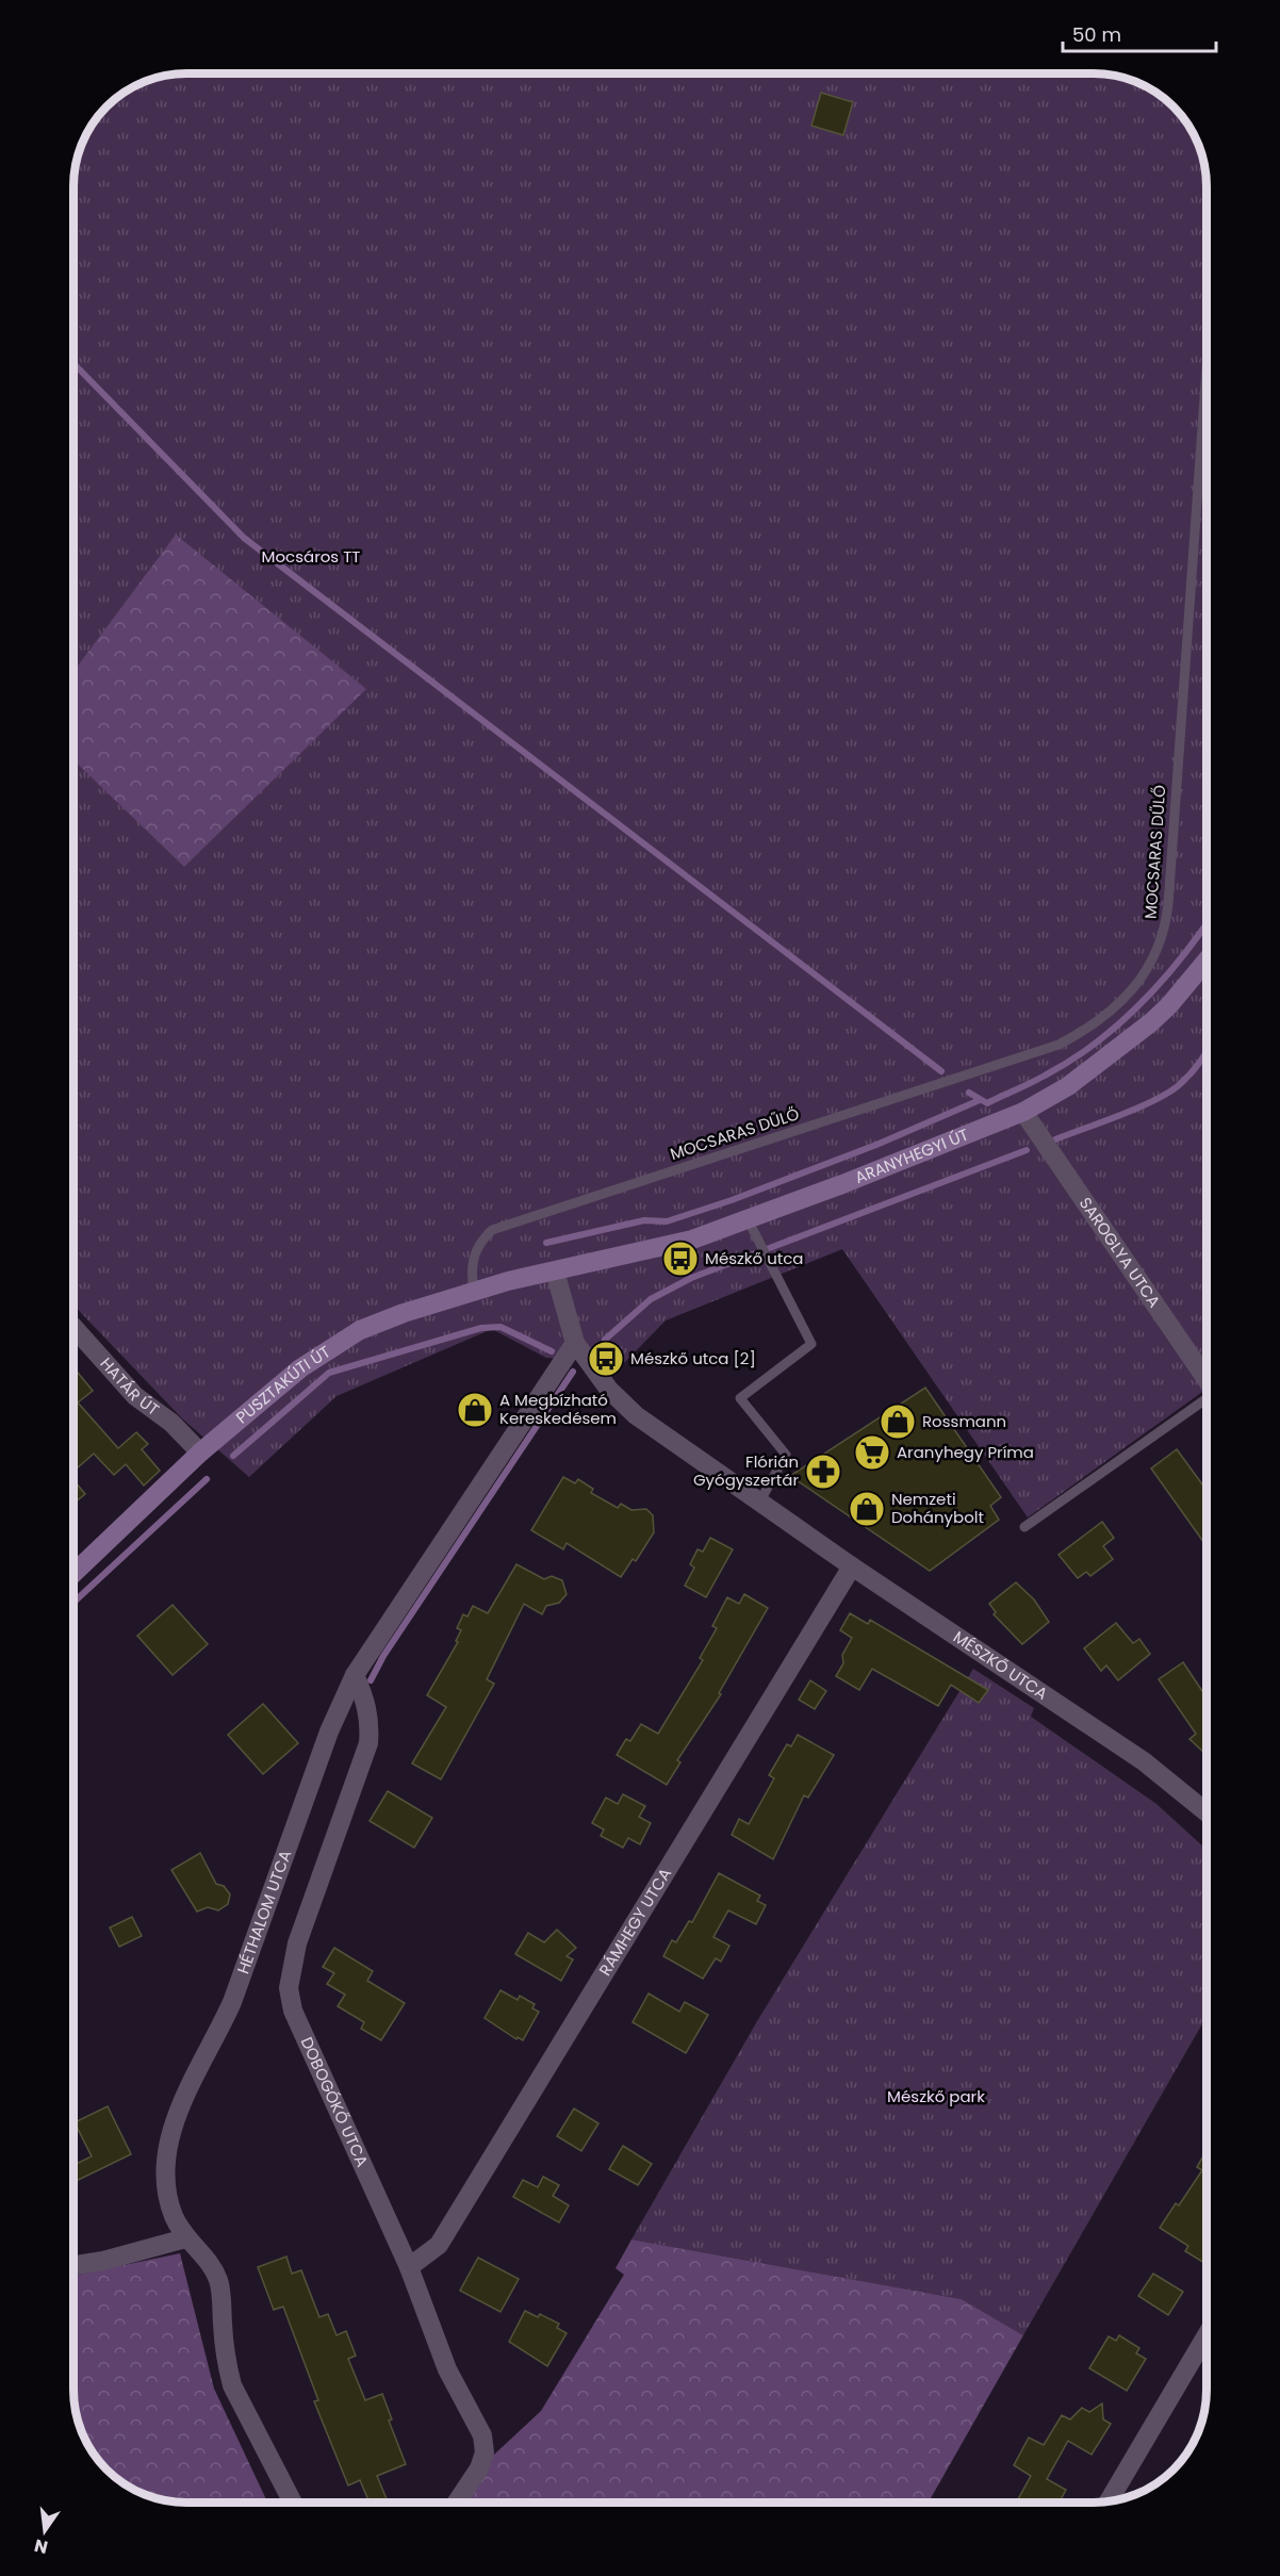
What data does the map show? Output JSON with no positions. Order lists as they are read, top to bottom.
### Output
{
  "streets": {
    "street": [
      "ARANYHEGYI ÚT",
      "SAROGLYA UTCA",
      "PUSZTAKÚTI ÚT",
      "HATÁR ÚT",
      "MÉSZKŐ UTCA",
      "HÉTHALOM UTCA",
      "RÁMHEGY UTCA",
      "DOBOGÓKŐ UTCA"
    ],
    "lane": ["MOCSARAS DŰLŐ"]
  },
  "crossings": [
    ["MOCSARAS DŰLŐ", "PUSZTAKÚTI ÚT"],
    ["ARANYHEGYI ÚT", "SAROGLYA UTCA"],
    ["ARANYHEGYI ÚT", "PUSZTAKÚTI ÚT"],
    ["ARANYHEGYI ÚT", "MÉSZKŐ UTCA"],
    ["PUSZTAKÚTI ÚT", "HATÁR ÚT"],
    ["PUSZTAKÚTI ÚT", "MÉSZKŐ UTCA"],
    ["MÉSZKŐ UTCA", "HÉTHALOM UTCA"],
    ["MÉSZKŐ UTCA", "RÁMHEGY UTCA"],
    ["HÉTHALOM UTCA", "DOBOGÓKŐ UTCA"],
    ["RÁMHEGY UTCA", "DOBOGÓKŐ UTCA"]
  ],
  "parks": ["Mocsáros TT", "Mészkő park"],
  "places": {
    "bus stop": ["Mészkő utca", "Mészkő utca [2]"],
    "shop": ["A Megbízható Kereskedésem", "Rossmann", "Nemzeti Dohánybolt"],
    "supermarket": ["Aranyhegy Príma"],
    "pharmacy": ["Flórián Gyógyszertár"]
  },
  "scale_bar": "50 m",
  "north": "bottom"
}
